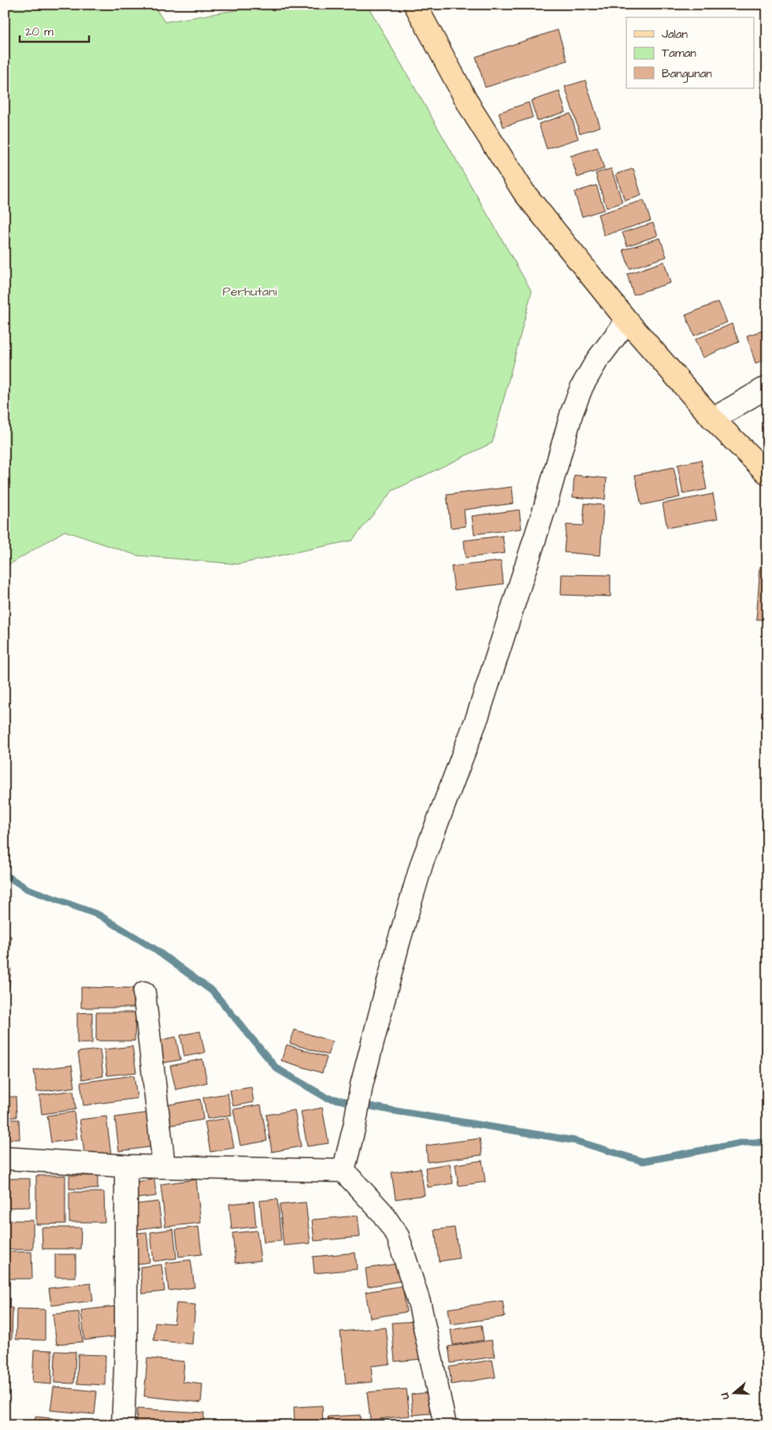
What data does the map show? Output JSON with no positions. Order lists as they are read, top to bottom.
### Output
{
  "parks": ["Perhutani"],
  "legend": ["Jalan", "Taman", "Bangunan"],
  "scale_bar": "20 m",
  "north": "left"
}
